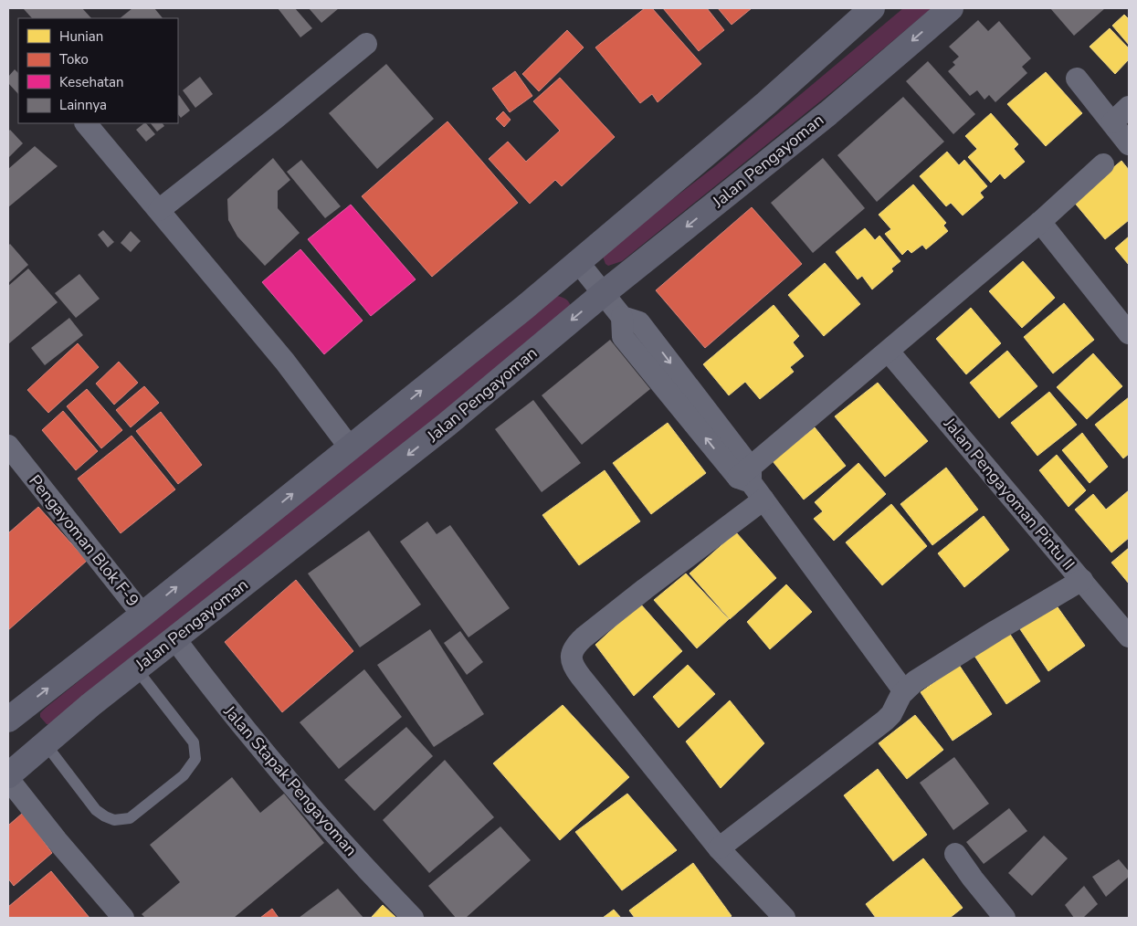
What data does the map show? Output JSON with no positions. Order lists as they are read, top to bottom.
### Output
{
  "streets": {
    "street": [
      "Jalan Pengayoman",
      "Jalan Pengayoman Pintu II",
      "Pengayoman Blok F-9",
      "Jalan Stapak Pengayoman"
    ]
  },
  "crossings": [
    ["Jalan Pengayoman", "Jalan Stapak Pengayoman"]
  ],
  "legend": [
    "Hunian",
    "Toko",
    "Kesehatan",
    "Lainnya"
  ]
}
